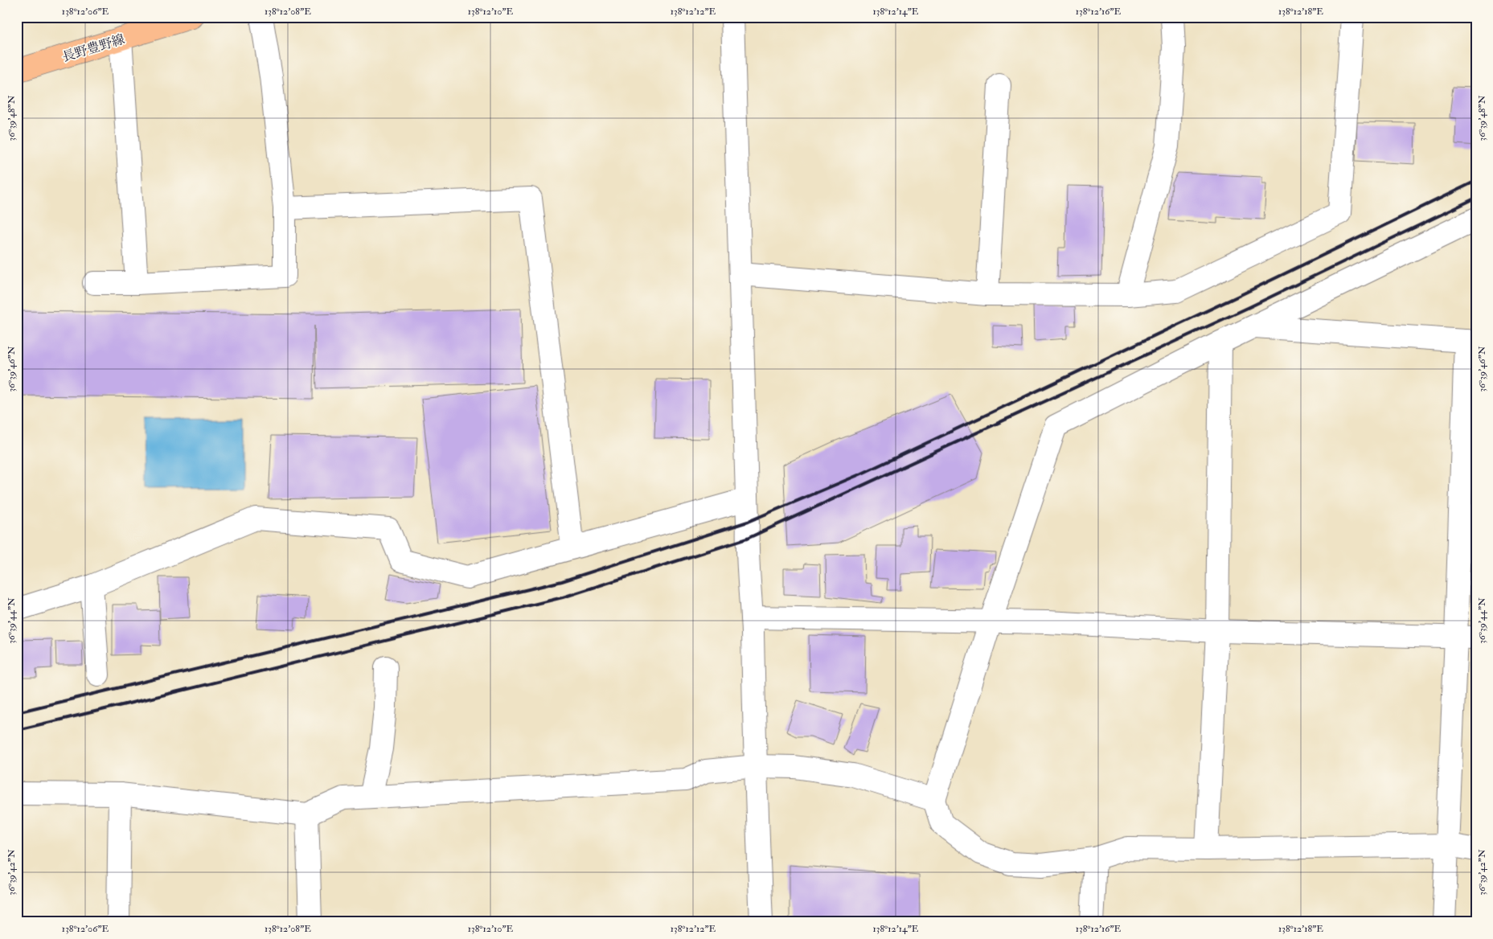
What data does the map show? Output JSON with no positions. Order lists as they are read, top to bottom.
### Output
{
  "streets": {
    "main road": ["長野豊野線"]
  },
  "coordinates": [
    "138°12'06\"E",
    "138°12'08\"E",
    "138°12'10\"E",
    "138°12'12\"E",
    "138°12'14\"E",
    "138°12'16\"E",
    "138°12'18\"E",
    "36°39'48\"N",
    "36°39'46\"N",
    "36°39'44\"N",
    "36°39'42\"N"
  ]
}
